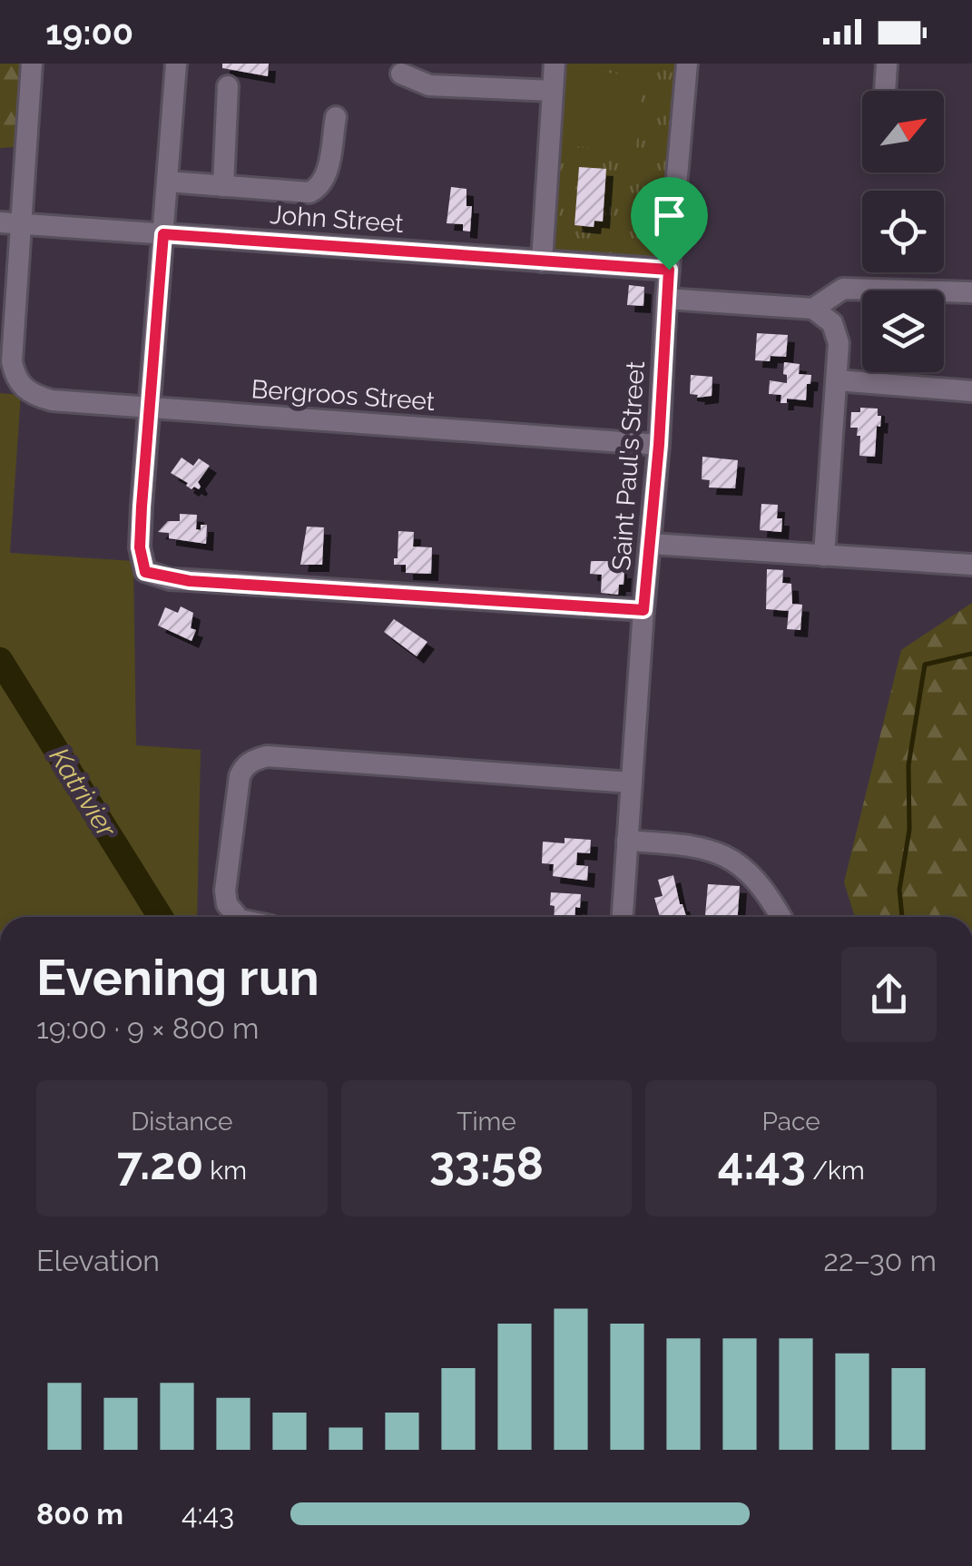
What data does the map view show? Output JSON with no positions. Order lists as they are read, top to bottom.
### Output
{
  "streets": {
    "street": ["John Street", "Bergroos Street", "Saint Paul's Street"]
  },
  "crossings": [
    ["John Street", "Bergroos Street"],
    ["John Street", "Saint Paul's Street"],
    ["Bergroos Street", "Saint Paul's Street"]
  ],
  "water": ["Katrivier"],
  "north": "top right",
  "page": {
    "status": "19:00",
    "heading": ["Evening run", "19:00 · 9 × 800 m"],
    "stats": [
      ["Distance", "7.20 km"],
      ["Time", "33:58"],
      ["Pace", "4:43 /km"]
    ],
    "chart": ["Elevation", "22–30 m"],
    "list": [
      {
        "name": "800 m",
        "note": "4:43"
      }
    ]
  }
}
